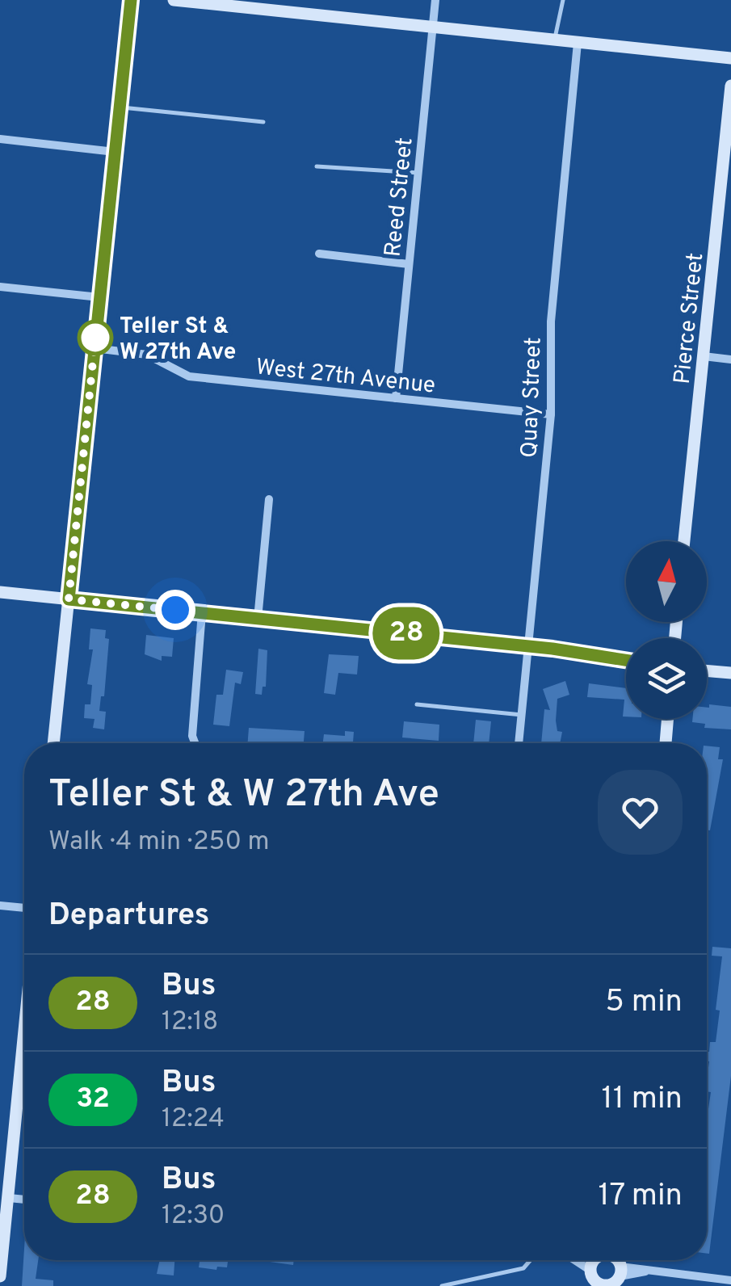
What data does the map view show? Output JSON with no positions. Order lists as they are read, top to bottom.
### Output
{
  "streets": {
    "street": [
      "Reed Street",
      "Pierce Street",
      "West 27th Avenue",
      "Quay Street"
    ]
  },
  "crossings": [
    ["Reed Street", "West 27th Avenue"],
    ["West 27th Avenue", "Quay Street"]
  ],
  "places": ["Teller St & W 27th Ave"],
  "lines": ["bus line 28"],
  "north": "top",
  "page": {
    "on_map": "28",
    "heading": [
      ["Teller St & W 27th Ave", "Walk · 4 min · 250 m"],
      "Departures"
    ],
    "list": [
      {
        "mark": "28",
        "name": "Bus",
        "note": "12:18",
        "value": "5 min"
      },
      {
        "mark": "32",
        "name": "Bus",
        "note": "12:24",
        "value": "11 min"
      },
      {
        "mark": "28",
        "name": "Bus",
        "note": "12:30",
        "value": "17 min"
      }
    ]
  }
}
